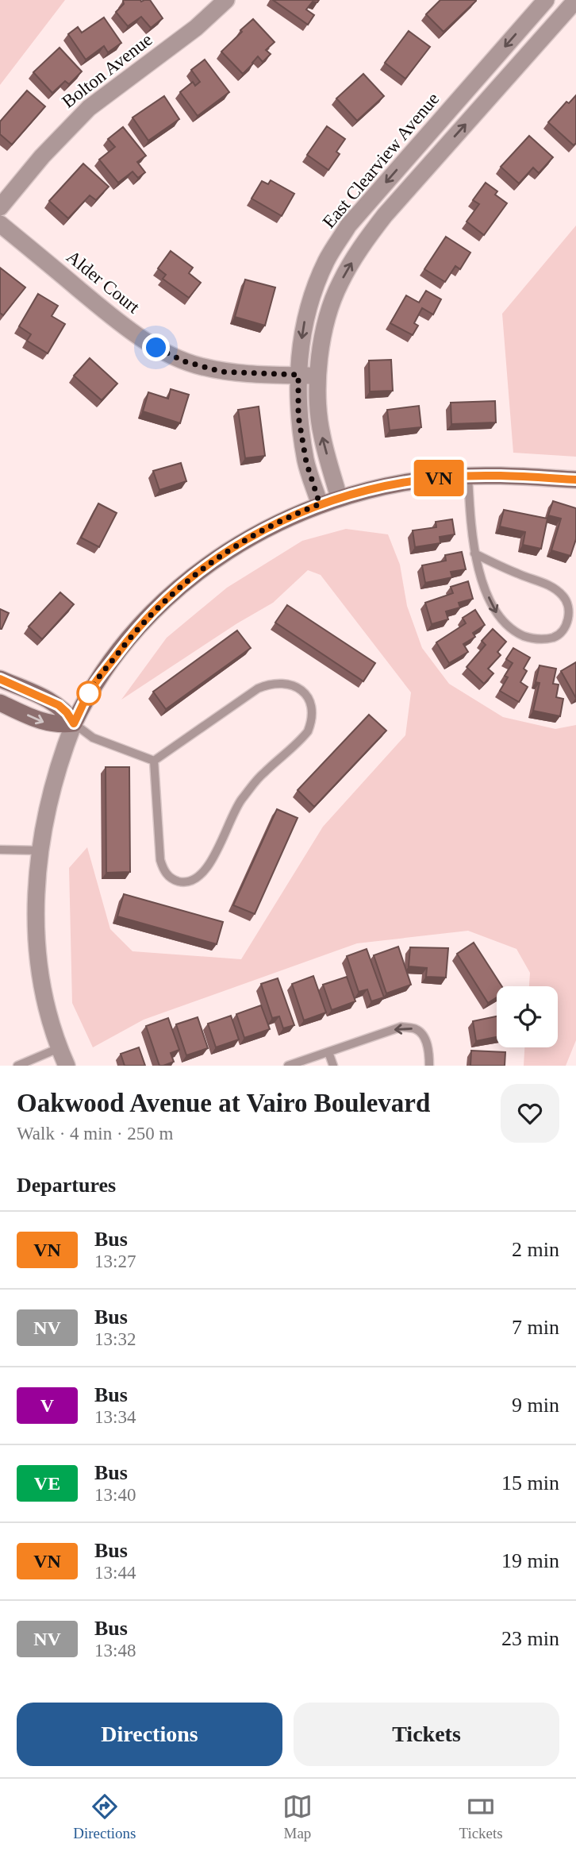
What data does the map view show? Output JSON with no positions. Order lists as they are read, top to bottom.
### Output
{
  "streets": {
    "street": ["Bolton Avenue", "East Clearview Avenue", "Alder Court"]
  },
  "crossings": [
    ["East Clearview Avenue", "Alder Court"]
  ],
  "lines": ["bus line VN"],
  "page": {
    "on_map": "VN",
    "heading": [
      ["Oakwood Avenue at Vairo Boulevard", "Walk · 4 min · 250 m"],
      "Departures"
    ],
    "list": [
      {
        "mark": "VN",
        "name": "Bus",
        "note": "13:27",
        "value": "2 min"
      },
      {
        "mark": "NV",
        "name": "Bus",
        "note": "13:32",
        "value": "7 min"
      },
      {
        "mark": "V",
        "name": "Bus",
        "note": "13:34",
        "value": "9 min"
      },
      {
        "mark": "VE",
        "name": "Bus",
        "note": "13:40",
        "value": "15 min"
      },
      {
        "mark": "VN",
        "name": "Bus",
        "note": "13:44",
        "value": "19 min"
      },
      {
        "mark": "NV",
        "name": "Bus",
        "note": "13:48",
        "value": "23 min"
      }
    ],
    "buttons": ["Directions", "Tickets"],
    "tabs": ["Directions", "Map", "Tickets"]
  }
}
